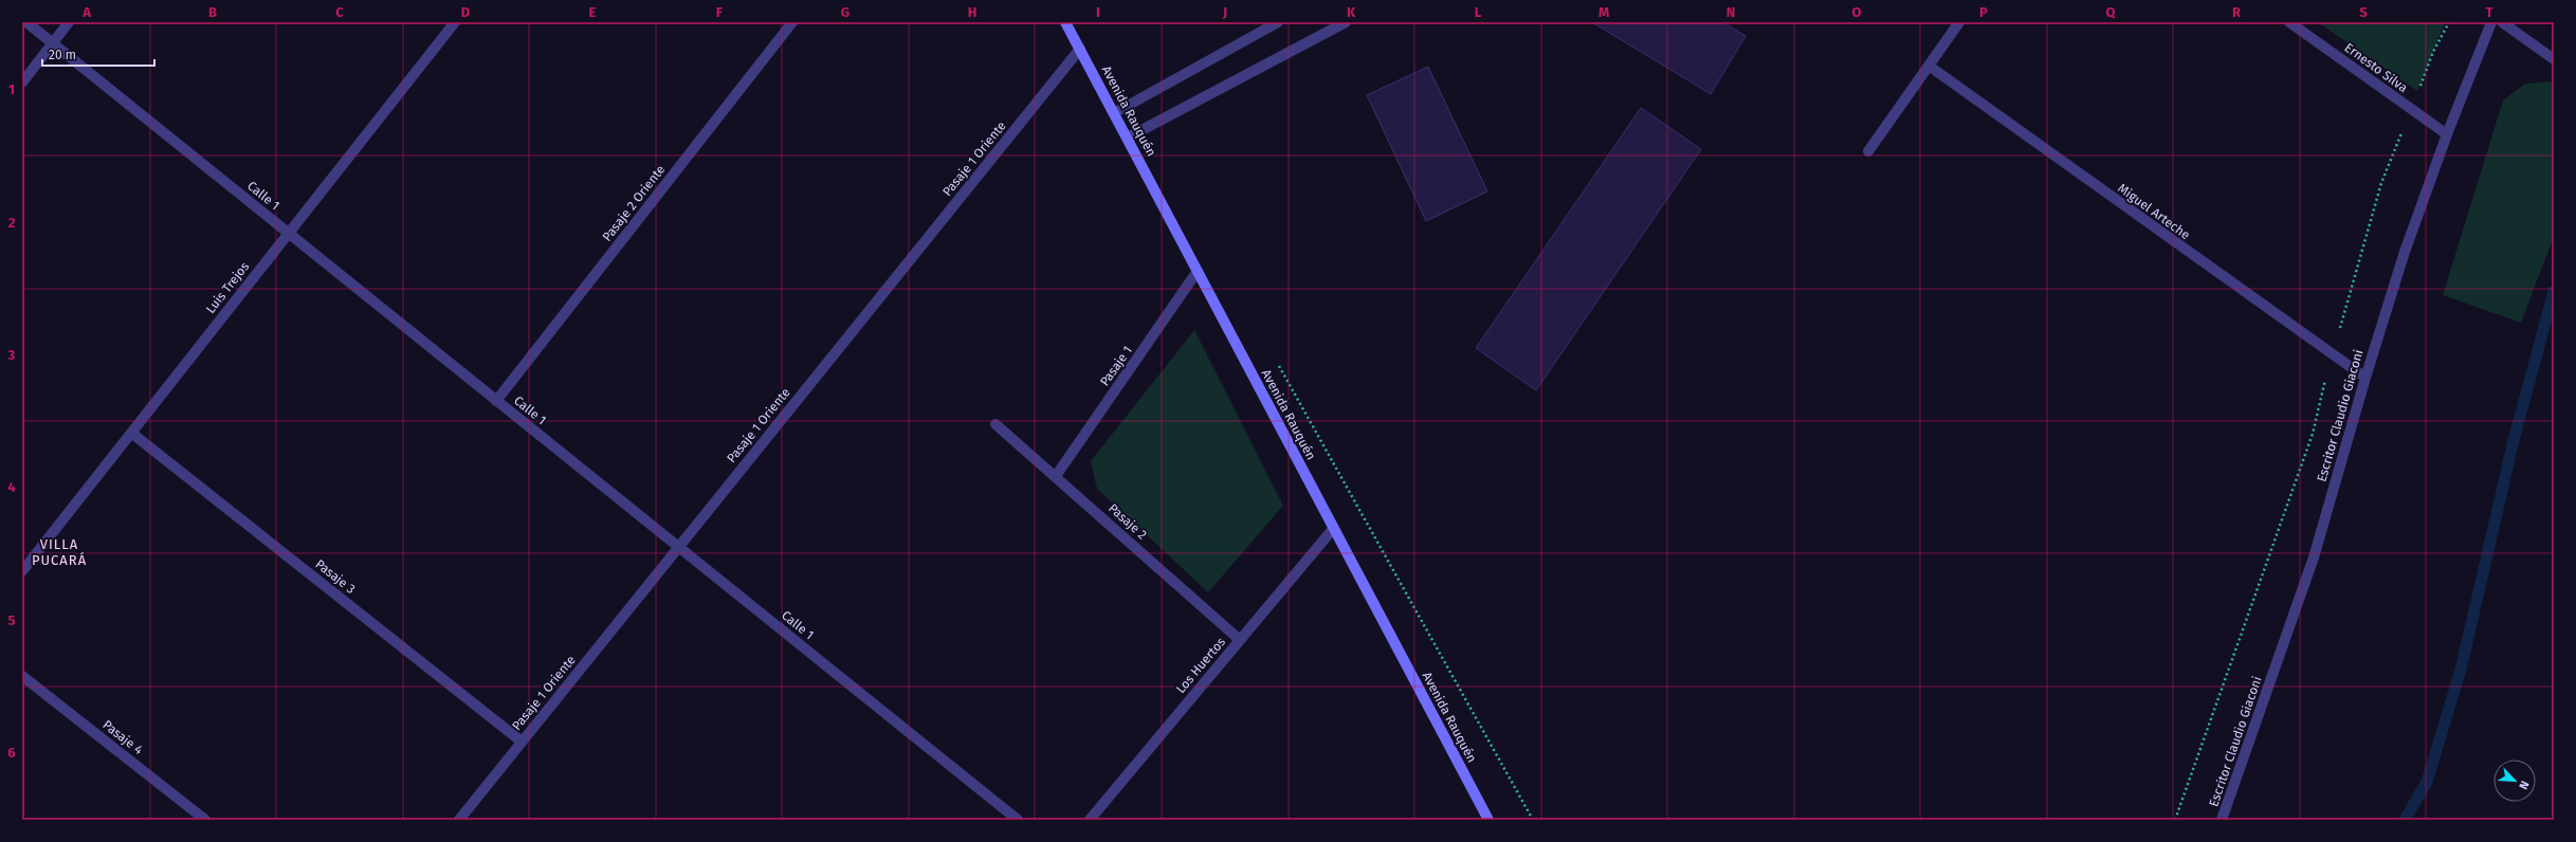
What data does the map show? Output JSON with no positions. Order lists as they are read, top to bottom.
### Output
{
  "streets": {
    "main road": ["Avenida Rauquén"],
    "street": [
      "Ernesto Silva",
      "Pasaje 1 Oriente",
      "Calle 1",
      "Pasaje 2 Oriente",
      "Miguel Arteche",
      "Luis Trejos",
      "Pasaje 1",
      "Escritor Claudio Giaconi",
      "Pasaje 2",
      "Pasaje 3",
      "Los Huertos",
      "Pasaje 4"
    ]
  },
  "crossings": [
    ["Ernesto Silva", "Escritor Claudio Giaconi"],
    ["Avenida Rauquén", "Pasaje 1 Oriente"],
    ["Avenida Rauquén", "Pasaje 1"],
    ["Avenida Rauquén", "Los Huertos"],
    ["Pasaje 1 Oriente", "Calle 1"],
    ["Pasaje 1 Oriente", "Pasaje 3"],
    ["Calle 1", "Pasaje 2 Oriente"],
    ["Calle 1", "Luis Trejos"],
    ["Miguel Arteche", "Escritor Claudio Giaconi"],
    ["Luis Trejos", "Pasaje 3"],
    ["Pasaje 1", "Pasaje 2"],
    ["Pasaje 2", "Los Huertos"]
  ],
  "districts": ["VILLA PUCARÁ"],
  "scale_bar": "20 m",
  "north": "bottom right",
  "grid": {
    "columns": [
      "A",
      "B",
      "C",
      "D",
      "E",
      "F",
      "G",
      "H",
      "I",
      "J",
      "K",
      "L",
      "M",
      "N",
      "O",
      "P",
      "Q",
      "R",
      "S",
      "T"
    ],
    "rows": [
      "1",
      "2",
      "3",
      "4",
      "5",
      "6"
    ]
  }
}
